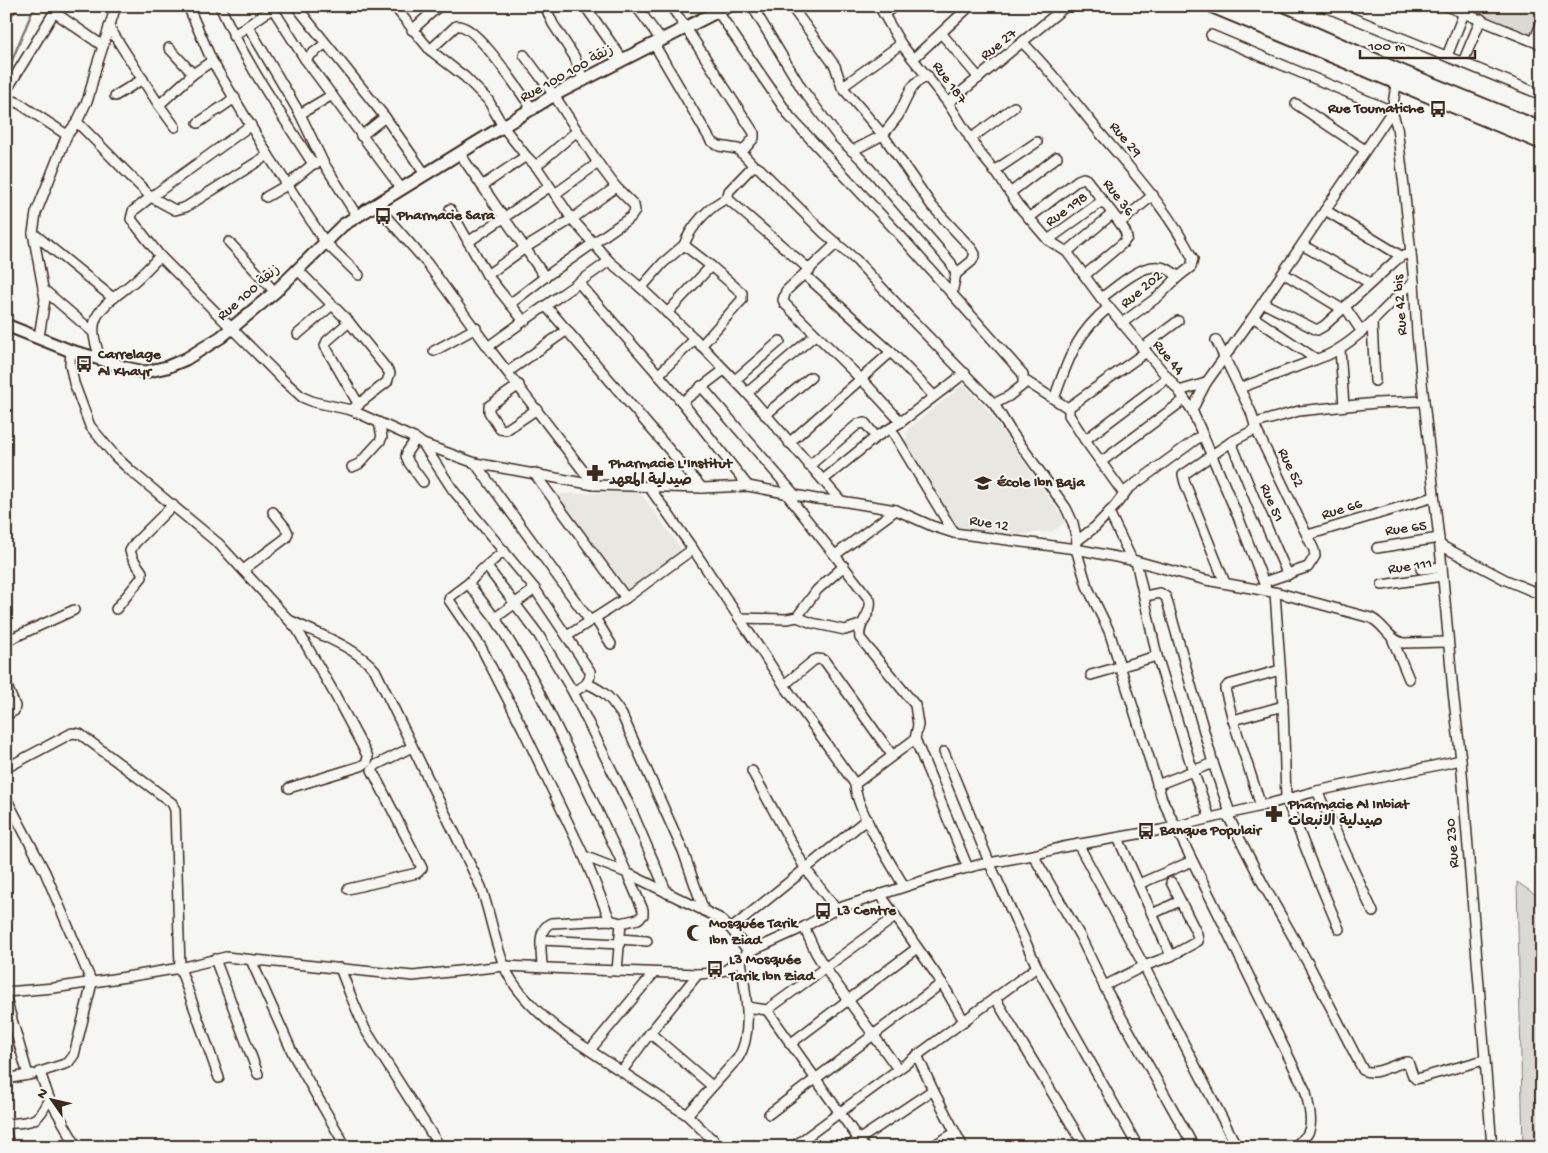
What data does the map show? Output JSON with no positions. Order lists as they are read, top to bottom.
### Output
{
  "streets": {
    "street": [
      "Rue 27",
      "Rue 100 زنقة 100",
      "Rue 187",
      "Rue 29",
      "Rue 36",
      "Rue 198",
      "Rue 202",
      "Rue 100 زنقة",
      "Rue 42 bis",
      "Rue 44",
      "Rue 52",
      "Rue 51",
      "Rue 66",
      "Rue 12",
      "Rue 65",
      "Rue 111",
      "Rue 230"
    ]
  },
  "crossings": [
    ["Rue 27", "Rue 187"],
    ["Rue 27", "Rue 29"],
    ["Rue 100 زنقة 100", "Rue 100 زنقة"],
    ["Rue 187", "Rue 44"],
    ["Rue 29", "Rue 202"],
    ["Rue 36", "Rue 198"],
    ["Rue 36", "Rue 44"],
    ["Rue 198", "Rue 44"],
    ["Rue 202", "Rue 44"],
    ["Rue 100 زنقة", "Rue 12"],
    ["Rue 42 bis", "Rue 66"],
    ["Rue 42 bis", "Rue 65"],
    ["Rue 42 bis", "Rue 230"],
    ["Rue 44", "Rue 66"],
    ["Rue 44", "Rue 12"],
    ["Rue 52", "Rue 66"],
    ["Rue 51", "Rue 66"],
    ["Rue 66", "Rue 12"],
    ["Rue 65", "Rue 230"],
    ["Rue 111", "Rue 230"]
  ],
  "places": {
    "bus stop": [
      "Rue Toumatiche",
      "Pharmacie Sara",
      "Carrelage Al Khayr",
      "Banque Populair",
      "L3 Centre",
      "L3 Mosquée Tarik Ibn Ziad"
    ],
    "pharmacy": ["Pharmacie L'Institut صيدلية المعهد", "Pharmacie Al Inbiat صيدلية الانبعات"],
    "school or university": ["École Ibn Baja"],
    "mosque": ["Mosquée Tarik Ibn Ziad"]
  },
  "scale_bar": "100 m",
  "north": "top left"
}
